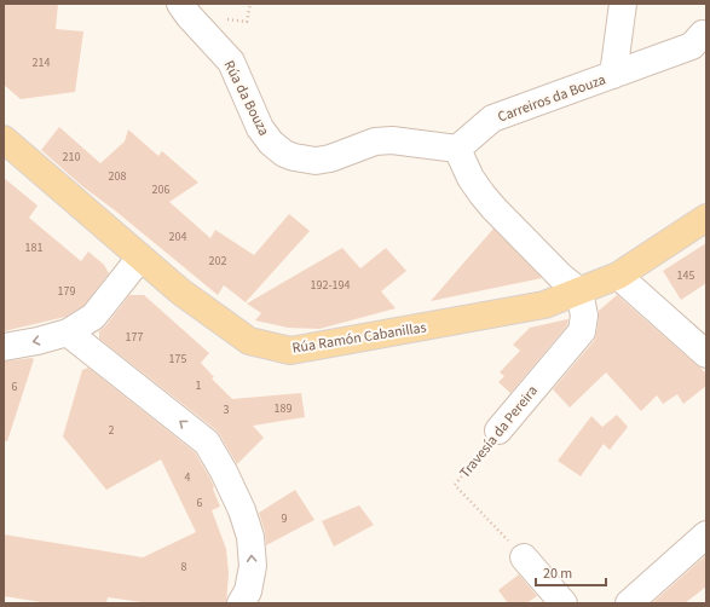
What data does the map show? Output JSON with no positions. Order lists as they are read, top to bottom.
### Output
{
  "streets": {
    "main road": ["Rúa Ramón Cabanillas"],
    "street": ["Rúa da Bouza", "Carreiros da Bouza", "Travesía da Pereira"]
  },
  "crossings": [
    ["Rúa da Bouza", "Carreiros da Bouza"],
    ["Rúa Ramón Cabanillas", "Travesía da Pereira"]
  ],
  "house_numbers": [
    "214",
    "210",
    "208",
    "206",
    "204",
    "181",
    "202",
    "145",
    "192-194",
    "179",
    "177",
    "175",
    "1",
    "6",
    "189",
    "3",
    "2",
    "4",
    "6",
    "9",
    "8"
  ],
  "scale_bar": "20 m"
}
